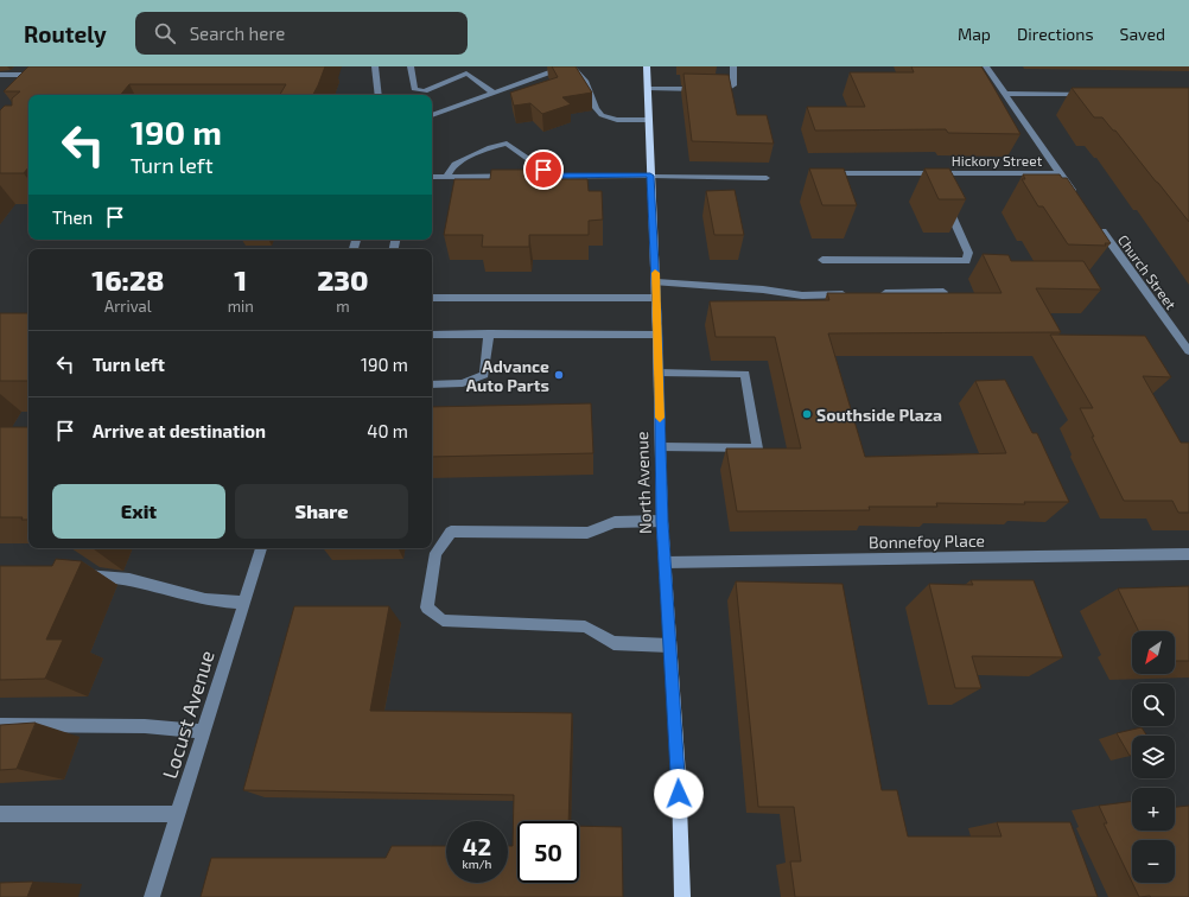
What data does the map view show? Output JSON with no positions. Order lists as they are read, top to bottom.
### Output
{
  "streets": {
    "main road": ["North Avenue"],
    "street": [
      "Hickory Street",
      "Church Street",
      "Bonnefoy Place",
      "Locust Avenue"
    ]
  },
  "crossings": [
    ["North Avenue", "Bonnefoy Place"]
  ],
  "places": ["Advance Auto Parts", "Southside Plaza"],
  "north": "bottom left",
  "page": {
    "header": "Routely",
    "search": "Search here",
    "nav": ["Map", "Directions", "Saved"],
    "turn": ["190 m", "Turn left"],
    "then": "Then",
    "eta": [
      "16:28",
      "Arrival",
      "1",
      "min",
      "230",
      "m"
    ],
    "list": [
      {
        "name": "Turn left",
        "value": "190 m"
      },
      {
        "name": "Arrive at destination",
        "value": "40 m"
      }
    ],
    "buttons": ["Exit", "Share"],
    "map_buttons": ["+", "−"],
    "speed": "42 km/h",
    "limit": "50"
  }
}
